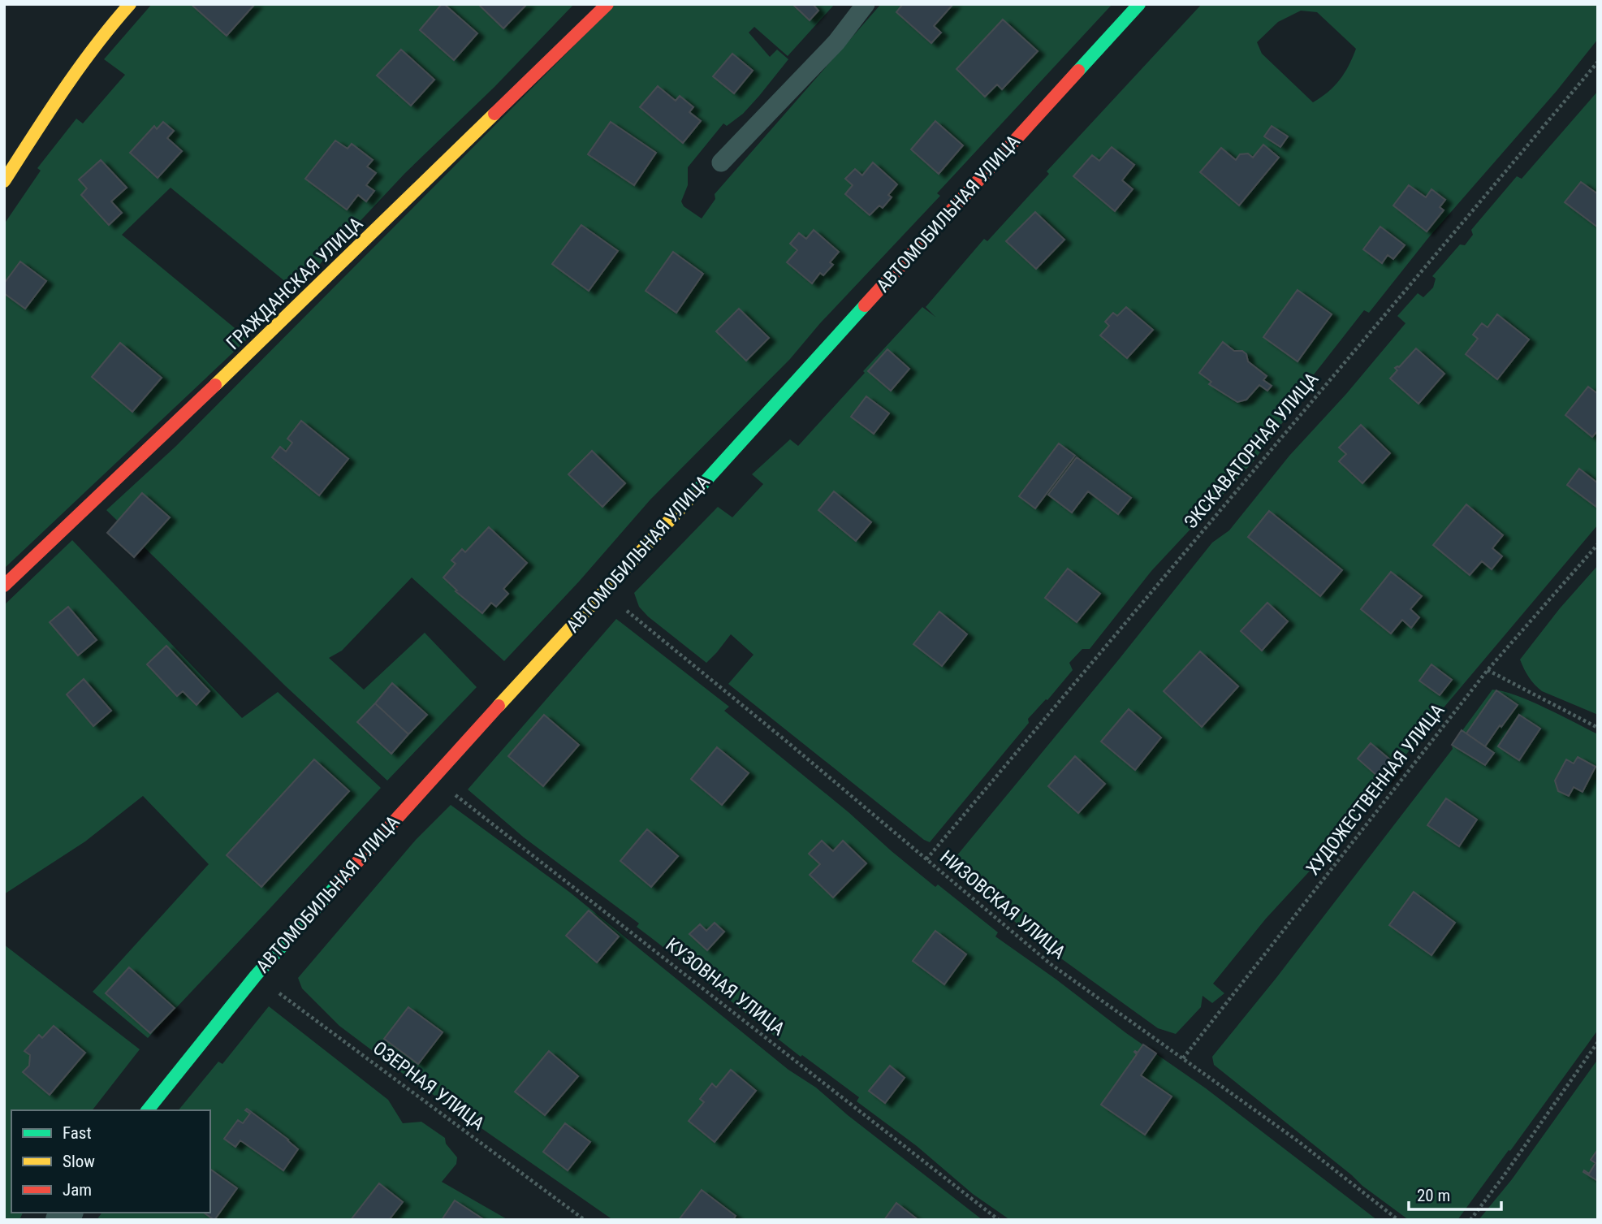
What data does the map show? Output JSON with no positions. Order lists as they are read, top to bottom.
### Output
{
  "streets": {
    "street": ["АВТОМОБИЛЬНАЯ УЛИЦА", "ГРАЖДАНСКАЯ УЛИЦА"],
    "path": [
      "ЭКСКАВАТОРНАЯ УЛИЦА",
      "ХУДОЖЕСТВЕННАЯ УЛИЦА",
      "НИЗОВСКАЯ УЛИЦА",
      "КУЗОВНАЯ УЛИЦА",
      "ОЗЕРНАЯ УЛИЦА"
    ]
  },
  "crossings": [
    ["АВТОМОБИЛЬНАЯ УЛИЦА", "НИЗОВСКАЯ УЛИЦА"],
    ["АВТОМОБИЛЬНАЯ УЛИЦА", "КУЗОВНАЯ УЛИЦА"],
    ["АВТОМОБИЛЬНАЯ УЛИЦА", "ОЗЕРНАЯ УЛИЦА"],
    ["ЭКСКАВАТОРНАЯ УЛИЦА", "НИЗОВСКАЯ УЛИЦА"],
    ["ХУДОЖЕСТВЕННАЯ УЛИЦА", "НИЗОВСКАЯ УЛИЦА"]
  ],
  "legend": ["Fast", "Slow", "Jam"],
  "scale_bar": "20 m"
}
